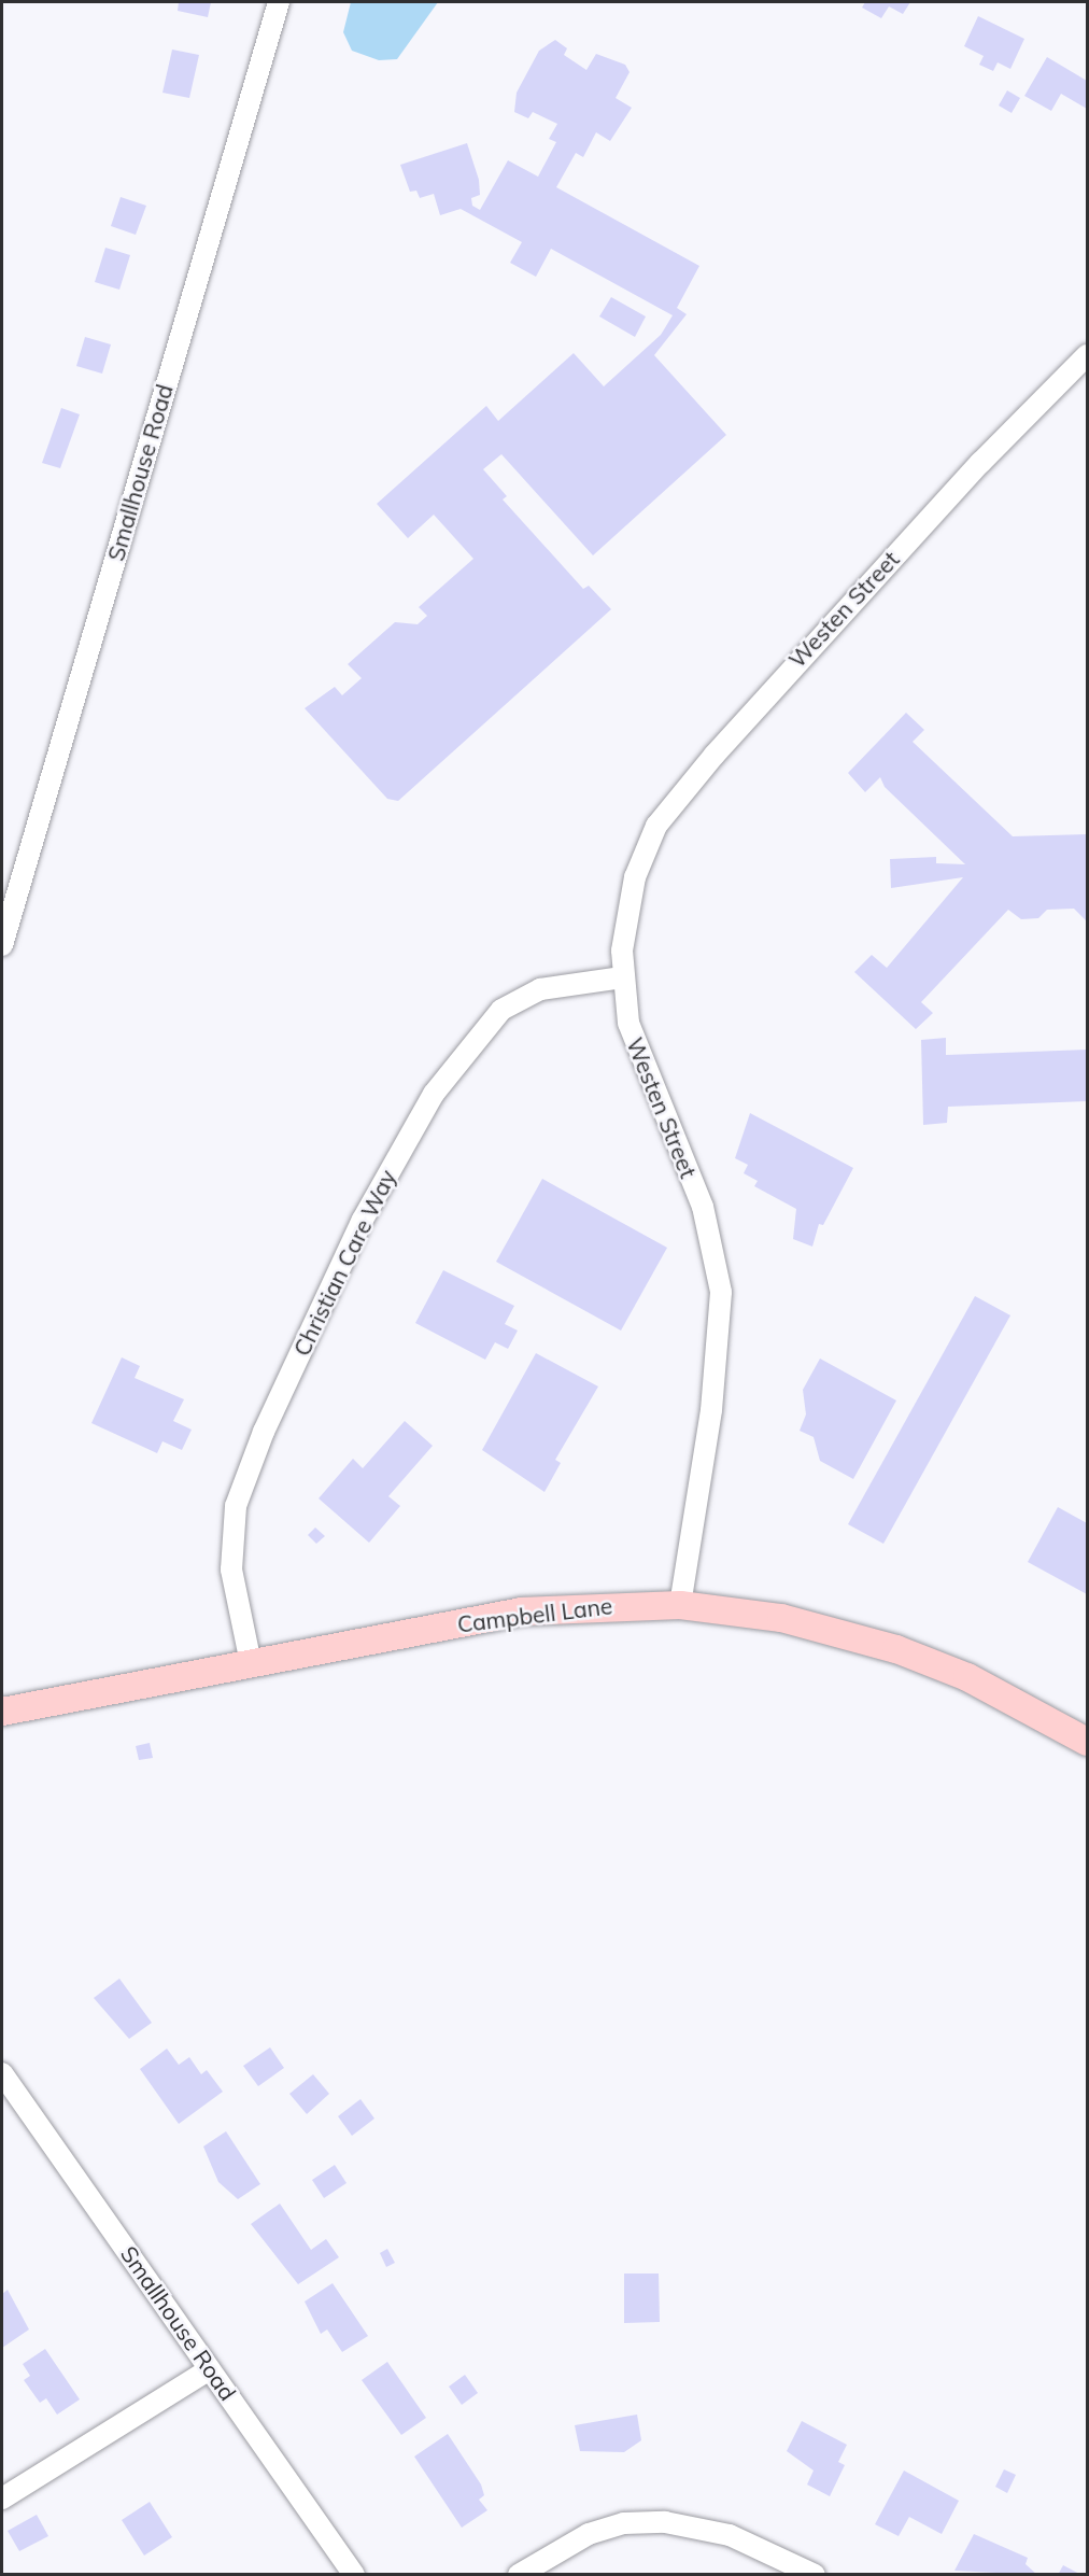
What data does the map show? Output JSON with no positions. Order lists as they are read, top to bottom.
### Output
{
  "streets": {
    "main road": ["Campbell Lane"],
    "street": ["Smallhouse Road", "Westen Street", "Christian Care Way"]
  },
  "crossings": [
    ["Westen Street", "Christian Care Way"],
    ["Westen Street", "Campbell Lane"],
    ["Christian Care Way", "Campbell Lane"]
  ]
}
